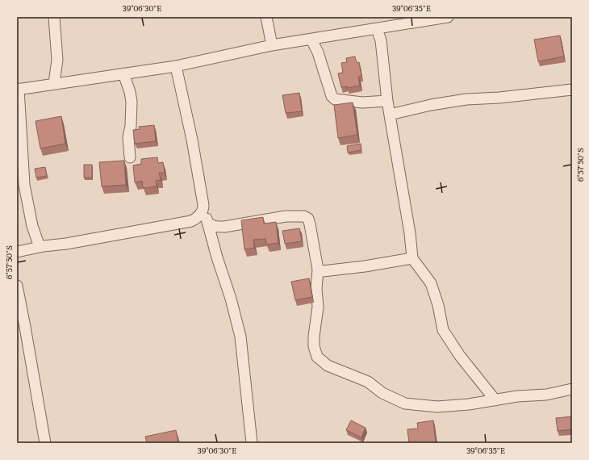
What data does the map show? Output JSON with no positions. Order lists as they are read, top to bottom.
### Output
{
  "coordinates": ["39°06'30\"E", "39°06'35\"E", "6°57'50\"S"]
}
